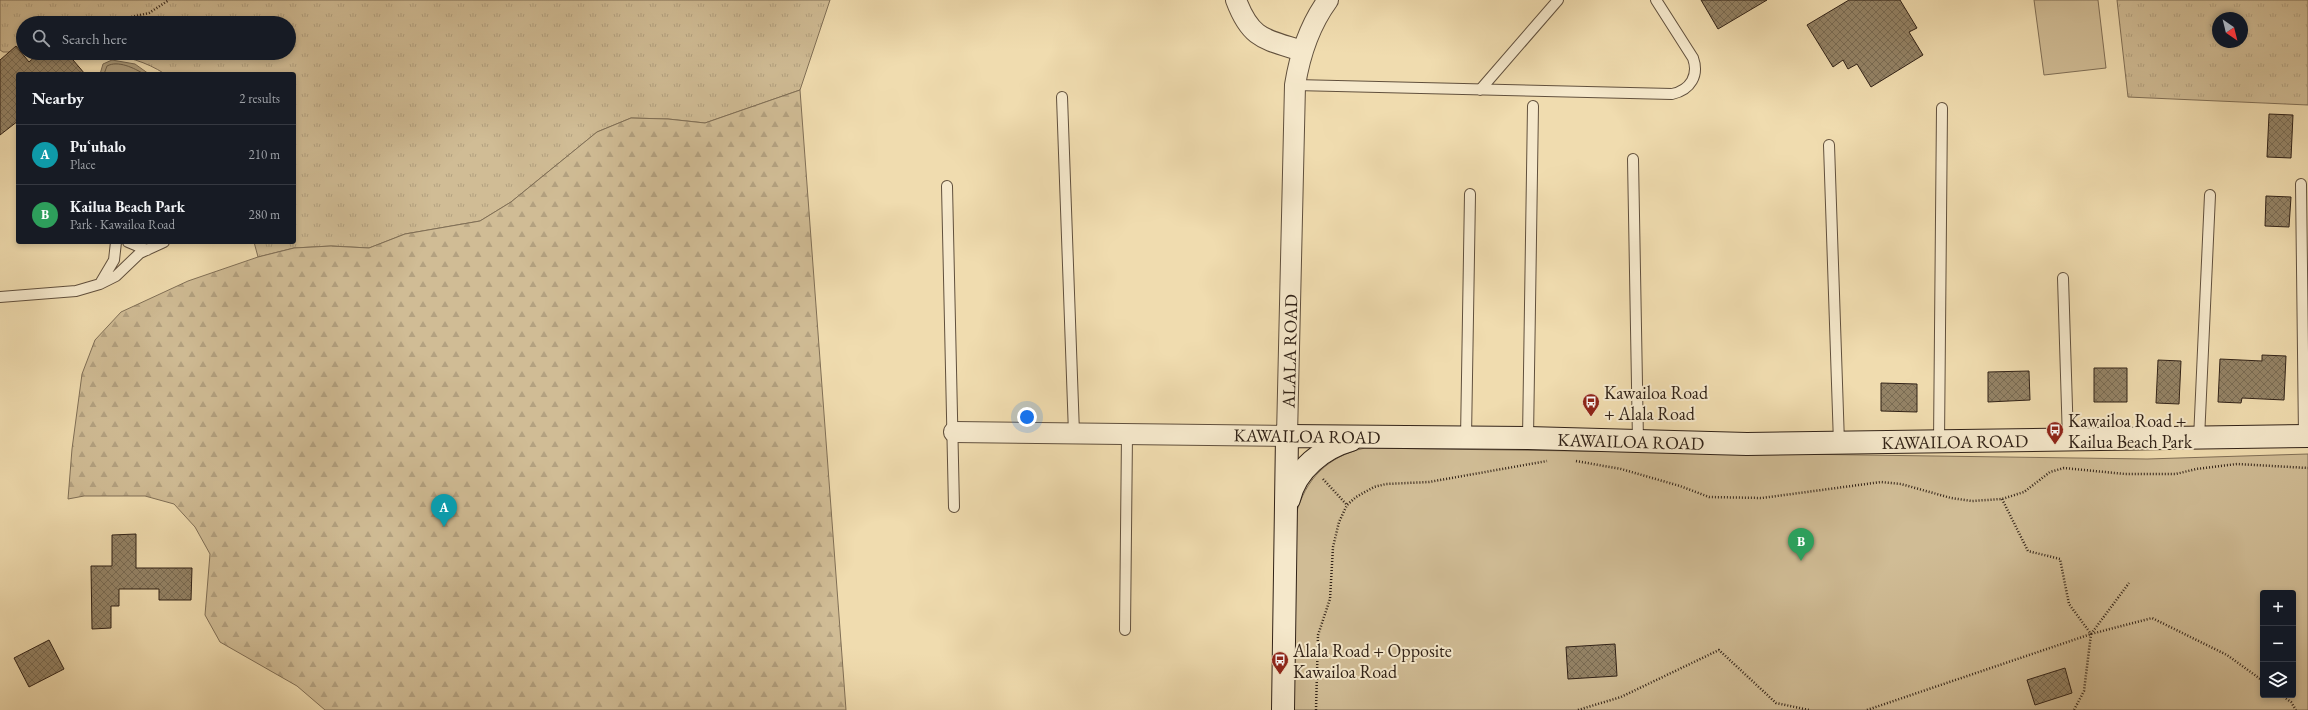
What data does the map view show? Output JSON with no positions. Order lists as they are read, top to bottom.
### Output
{
  "streets": {
    "street": ["ALALA ROAD", "KAWAILOA ROAD"]
  },
  "crossings": [
    ["ALALA ROAD", "KAWAILOA ROAD"]
  ],
  "places": {
    "bus stop": ["Kawailoa Road + Alala Road", "Kawailoa Road + Kailua Beach Park", "Alala Road + Opposite Kawailoa Road"]
  },
  "north": "bottom right",
  "page": {
    "search": "Search here",
    "heading": ["Nearby", "2 results"],
    "list": [
      {
        "mark": "A",
        "name": "Puʻuhalo",
        "note": "Place",
        "value": "210 m"
      },
      {
        "mark": "B",
        "name": "Kailua Beach Park",
        "note": "Park · Kawailoa Road",
        "value": "280 m"
      }
    ],
    "pins": ["A", "B"],
    "map_buttons": ["+", "−"]
  }
}
